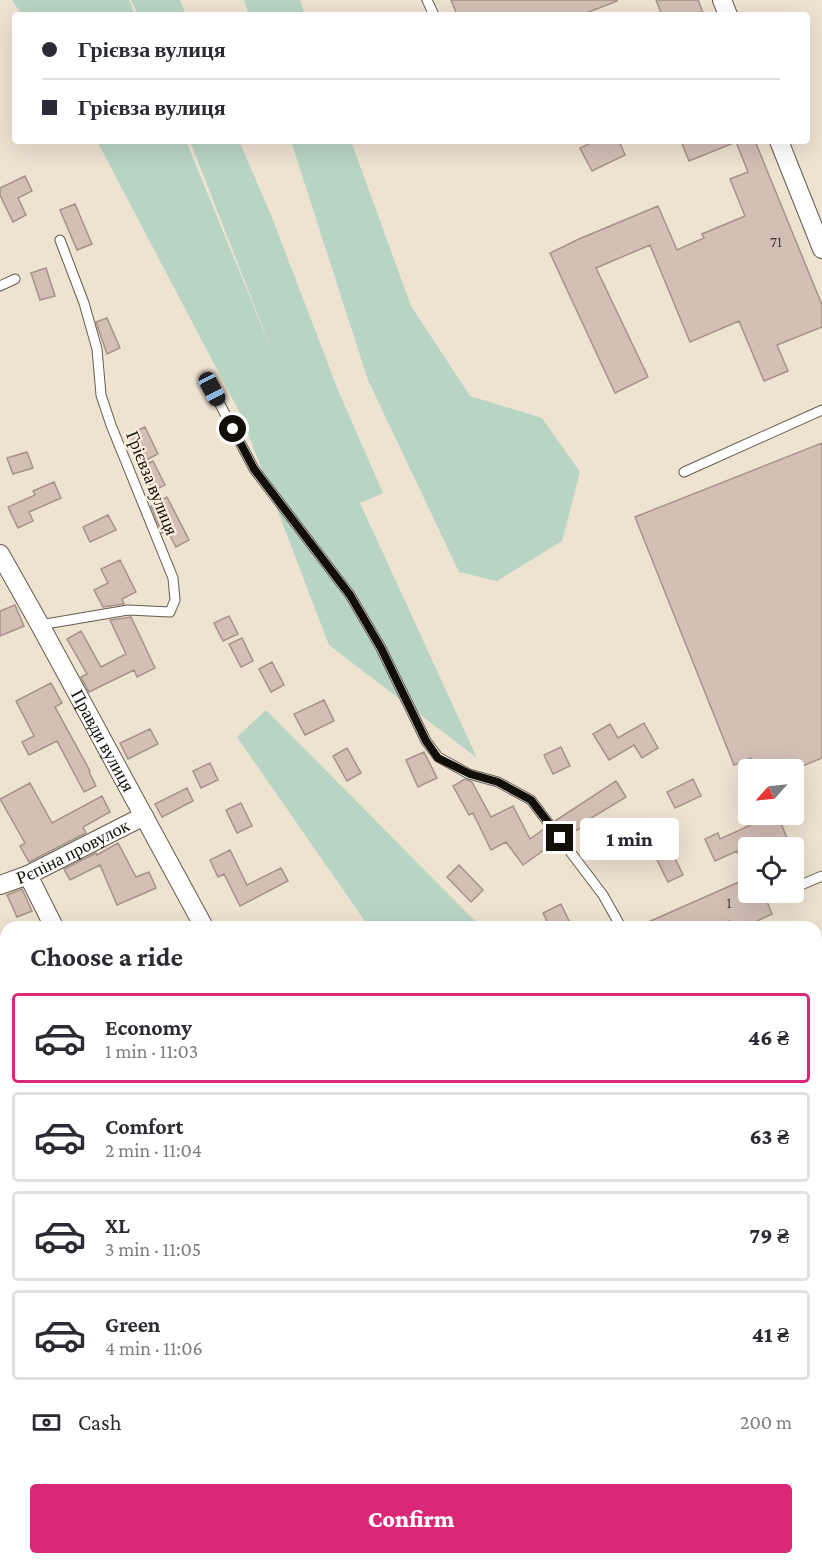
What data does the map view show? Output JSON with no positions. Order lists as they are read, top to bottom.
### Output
{
  "streets": {
    "street": ["Правди вулиця", "Рєпіна провулок"],
    "lane": ["Грієвза вулиця"]
  },
  "crossings": [
    ["Грієвза вулиця", "Правди вулиця"],
    ["Правди вулиця", "Рєпіна провулок"]
  ],
  "house_numbers": ["71", "1"],
  "north": "bottom left",
  "page": {
    "banner": ["Грієвза вулиця", "Грієвза вулиця"],
    "bubble": "1 min",
    "heading": "Choose a ride",
    "list": [
      {
        "name": "Economy",
        "note": "1 min · 11:03",
        "value": "46 ₴"
      },
      {
        "name": "Comfort",
        "note": "2 min · 11:04",
        "value": "63 ₴"
      },
      {
        "name": "XL",
        "note": "3 min · 11:05",
        "value": "79 ₴"
      },
      {
        "name": "Green",
        "note": "4 min · 11:06",
        "value": "41 ₴"
      }
    ],
    "pay": ["Cash", "200 m"],
    "buttons": "Confirm"
  }
}
